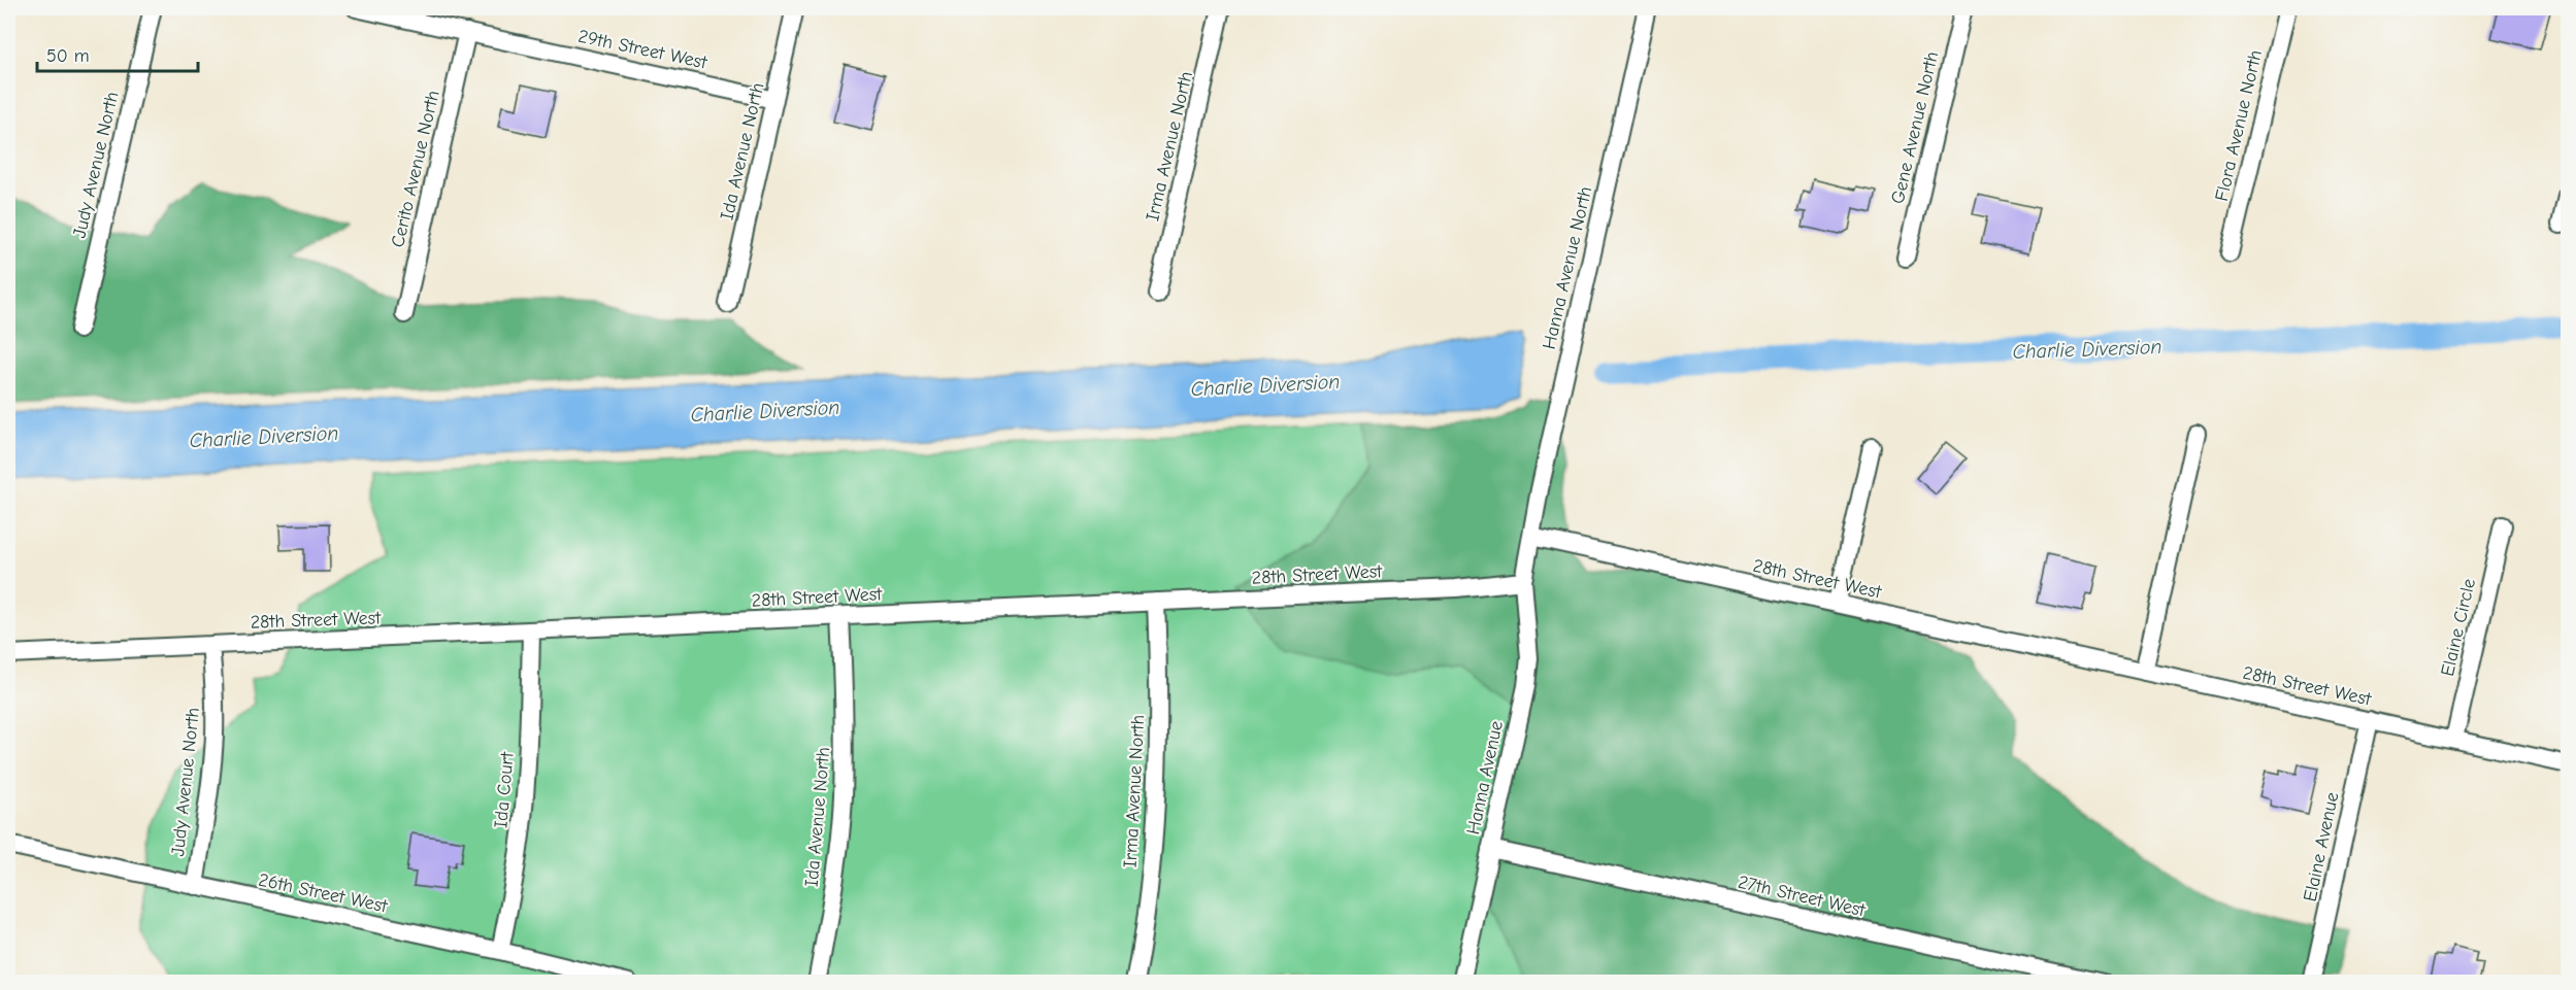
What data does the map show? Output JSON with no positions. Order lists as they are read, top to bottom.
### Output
{
  "streets": {
    "street": [
      "29th Street West",
      "Flora Avenue North",
      "Gene Avenue North",
      "Irma Avenue North",
      "Ida Avenue North",
      "Judy Avenue North",
      "Cerito Avenue North",
      "Hanna Avenue North",
      "28th Street West",
      "Elaine Circle",
      "Hanna Avenue",
      "Ida Court",
      "Elaine Avenue",
      "26th Street West",
      "27th Street West"
    ]
  },
  "crossings": [
    ["29th Street West", "Ida Avenue North"],
    ["29th Street West", "Cerito Avenue North"],
    ["Irma Avenue North", "28th Street West"],
    ["Ida Avenue North", "28th Street West"],
    ["Judy Avenue North", "28th Street West"],
    ["Judy Avenue North", "26th Street West"],
    ["Hanna Avenue North", "28th Street West"],
    ["28th Street West", "Elaine Circle"],
    ["28th Street West", "Hanna Avenue"],
    ["28th Street West", "Ida Court"],
    ["28th Street West", "Elaine Avenue"],
    ["Hanna Avenue", "27th Street West"],
    ["Ida Court", "26th Street West"]
  ],
  "water": ["Charlie Diversion"],
  "scale_bar": "50 m"
}
